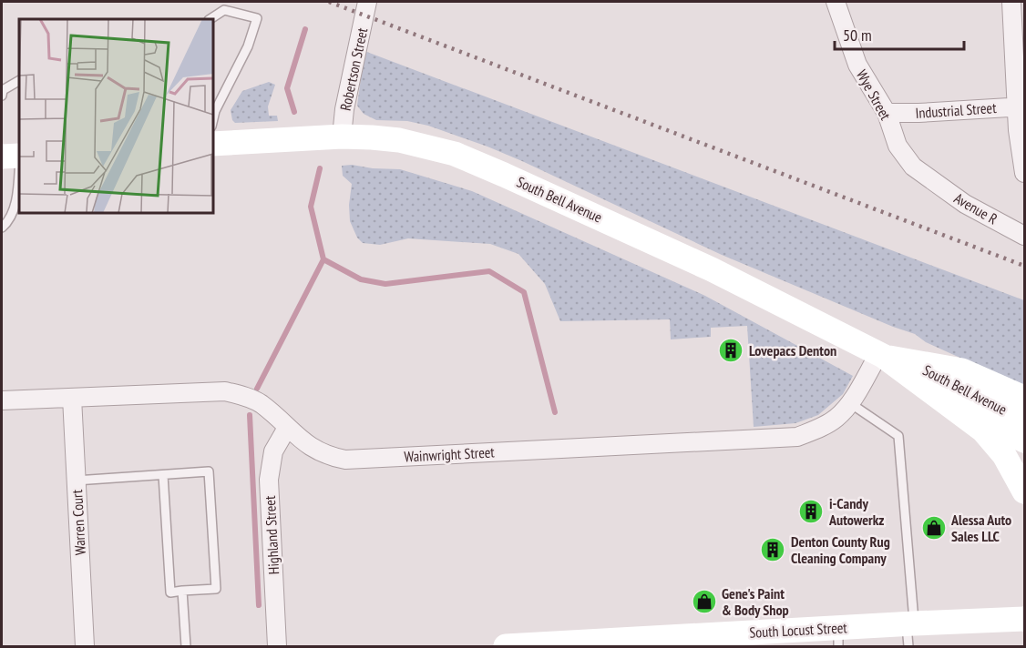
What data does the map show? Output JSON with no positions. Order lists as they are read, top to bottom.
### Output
{
  "streets": {
    "main road": ["South Bell Avenue", "South Locust Street"],
    "street": [
      "Robertson Street",
      "Wye Street",
      "Industrial Street",
      "Avenue R",
      "Wainwright Street",
      "Warren Court",
      "Highland Street"
    ]
  },
  "crossings": [
    ["Robertson Street", "South Bell Avenue"],
    ["Wye Street", "Industrial Street"],
    ["Wye Street", "Avenue R"],
    ["South Bell Avenue", "Wainwright Street"],
    ["Wainwright Street", "Warren Court"],
    ["Wainwright Street", "Highland Street"]
  ],
  "places": {
    "building": ["Lovepacs Denton", "i-Candy Autowerkz", "Denton County Rug Cleaning Company"],
    "shop": ["Alessa Auto Sales LLC", "Gene's Paint & Body Shop"]
  },
  "scale_bar": "50 m"
}
